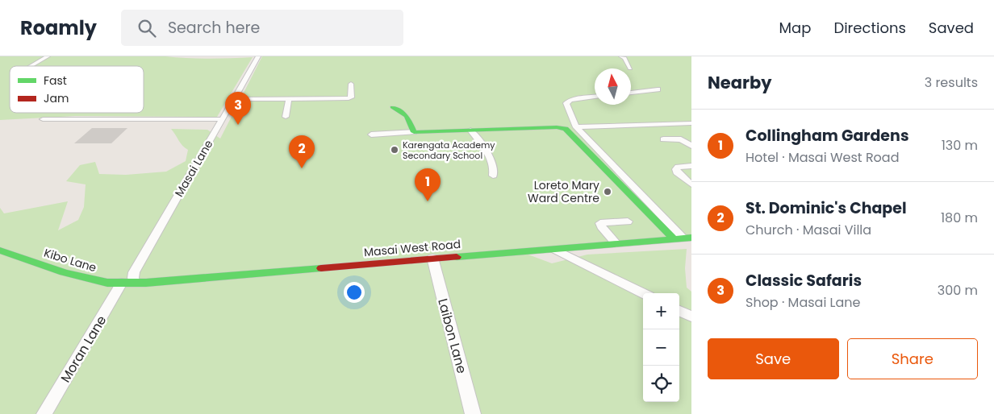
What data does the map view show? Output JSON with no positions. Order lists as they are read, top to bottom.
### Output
{
  "streets": {
    "street": [
      "Masai Lane",
      "Masai West Road",
      "Kibo Lane",
      "Laibon Lane",
      "Moran Lane"
    ]
  },
  "crossings": [
    ["Masai Lane", "Masai West Road"],
    ["Masai Lane", "Kibo Lane"],
    ["Masai Lane", "Moran Lane"],
    ["Masai West Road", "Kibo Lane"],
    ["Masai West Road", "Laibon Lane"],
    ["Masai West Road", "Moran Lane"],
    ["Kibo Lane", "Moran Lane"]
  ],
  "places": ["Karengata Academy Secondary School", "Loreto Mary Ward Centre"],
  "legend": ["Fast", "Jam"],
  "north": "top",
  "page": {
    "header": "Roamly",
    "search": "Search here",
    "nav": ["Map", "Directions", "Saved"],
    "heading": ["Nearby", "3 results"],
    "pins": ["3", "2", "1"],
    "list": [
      {
        "mark": "1",
        "name": "Collingham Gardens",
        "note": "Hotel · Masai West Road",
        "value": "130 m"
      },
      {
        "mark": "2",
        "name": "St. Dominic's Chapel",
        "note": "Church · Masai Villa",
        "value": "180 m"
      },
      {
        "mark": "3",
        "name": "Classic Safaris",
        "note": "Shop · Masai Lane",
        "value": "300 m"
      }
    ],
    "map_buttons": ["+", "−"],
    "buttons": ["Save", "Share"]
  }
}
